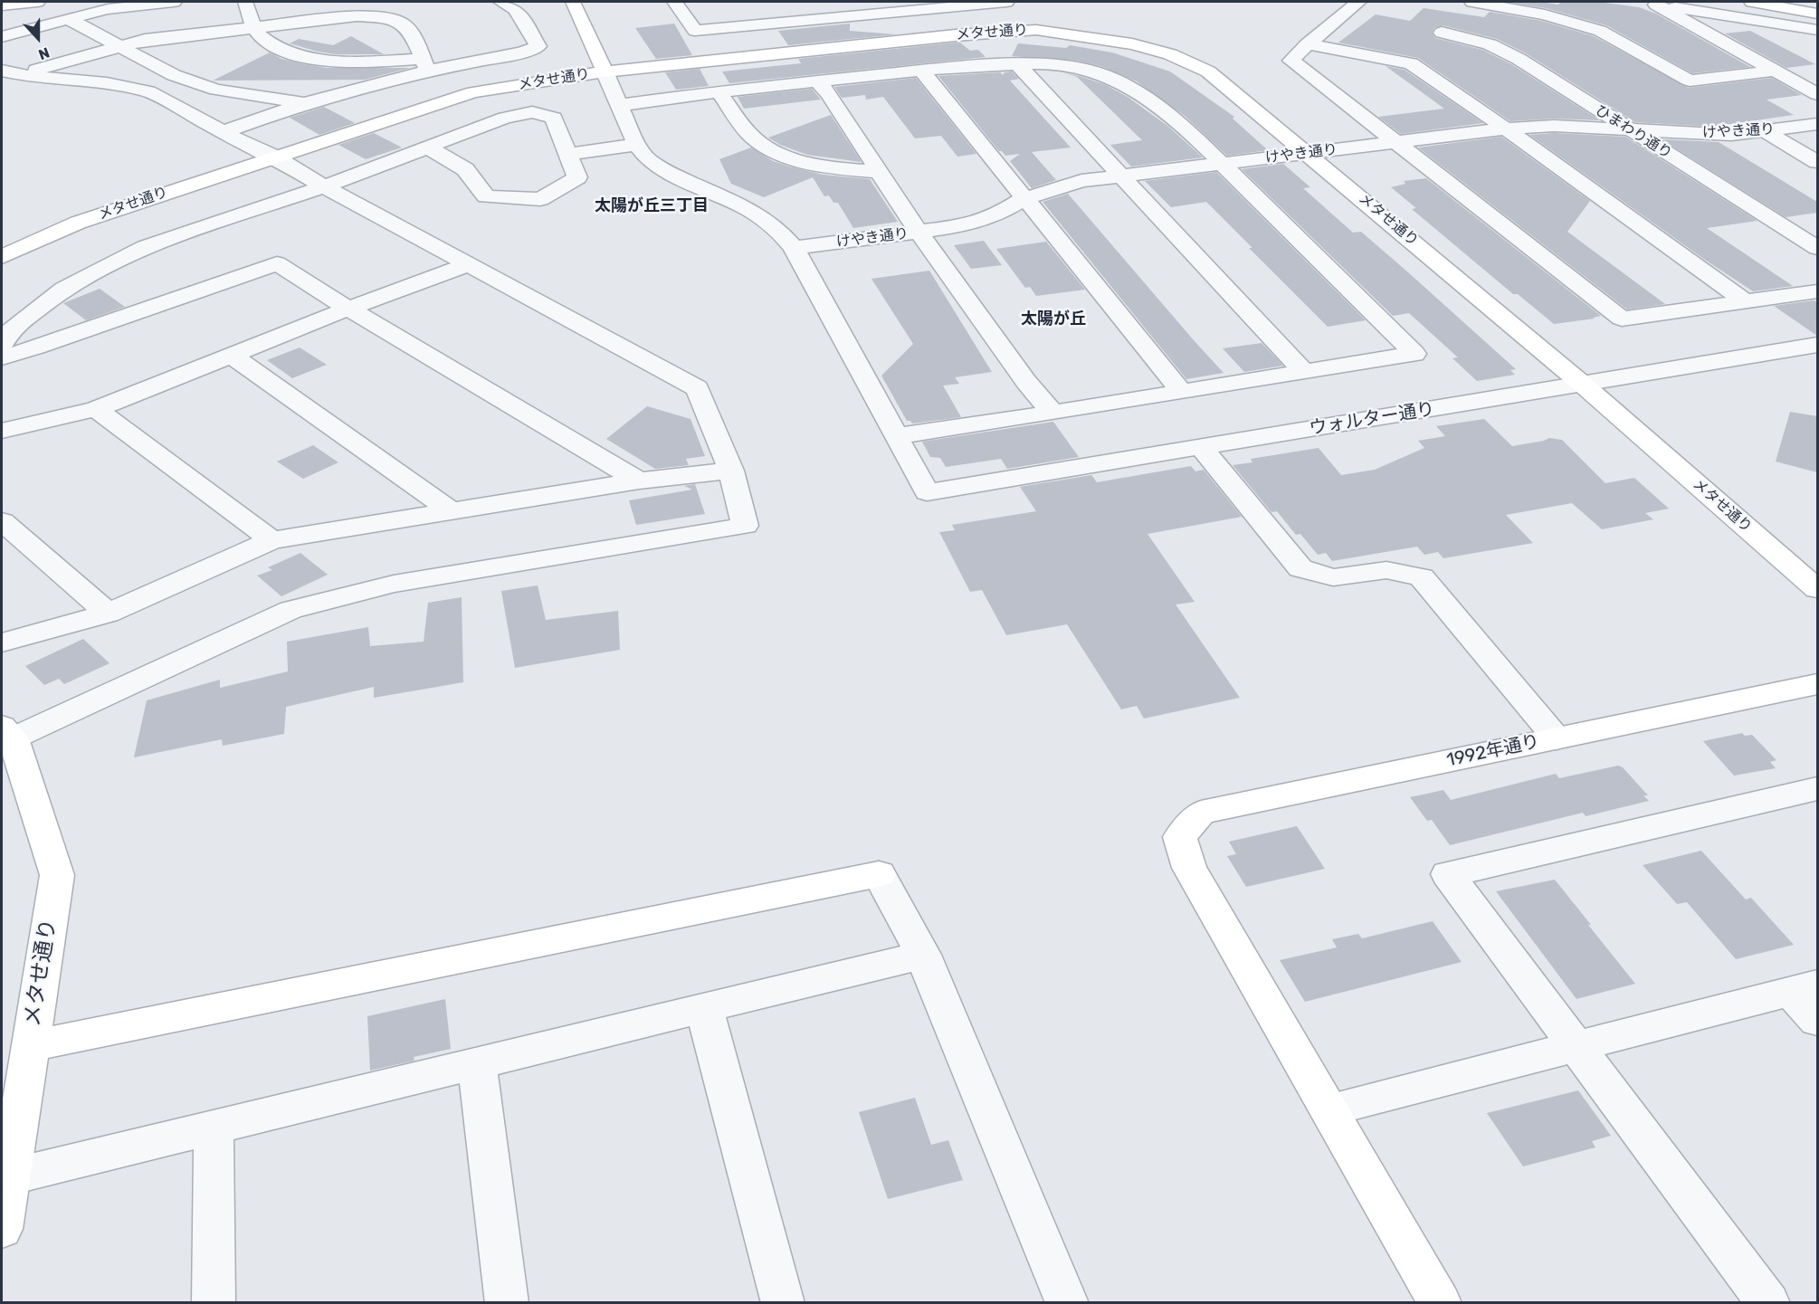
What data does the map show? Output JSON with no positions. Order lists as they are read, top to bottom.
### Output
{
  "streets": {
    "street": [
      "メタせ通り",
      "けやき通り",
      "ひまわり通り",
      "ウォルター通り",
      "1992年通り"
    ]
  },
  "crossings": [
    ["メタせ通り", "けやき通り"],
    ["メタせ通り", "ウォルター通り"],
    ["けやき通り", "ひまわり通り"]
  ],
  "districts": ["太陽が丘三丁目", "太陽が丘"],
  "north": "bottom"
}
